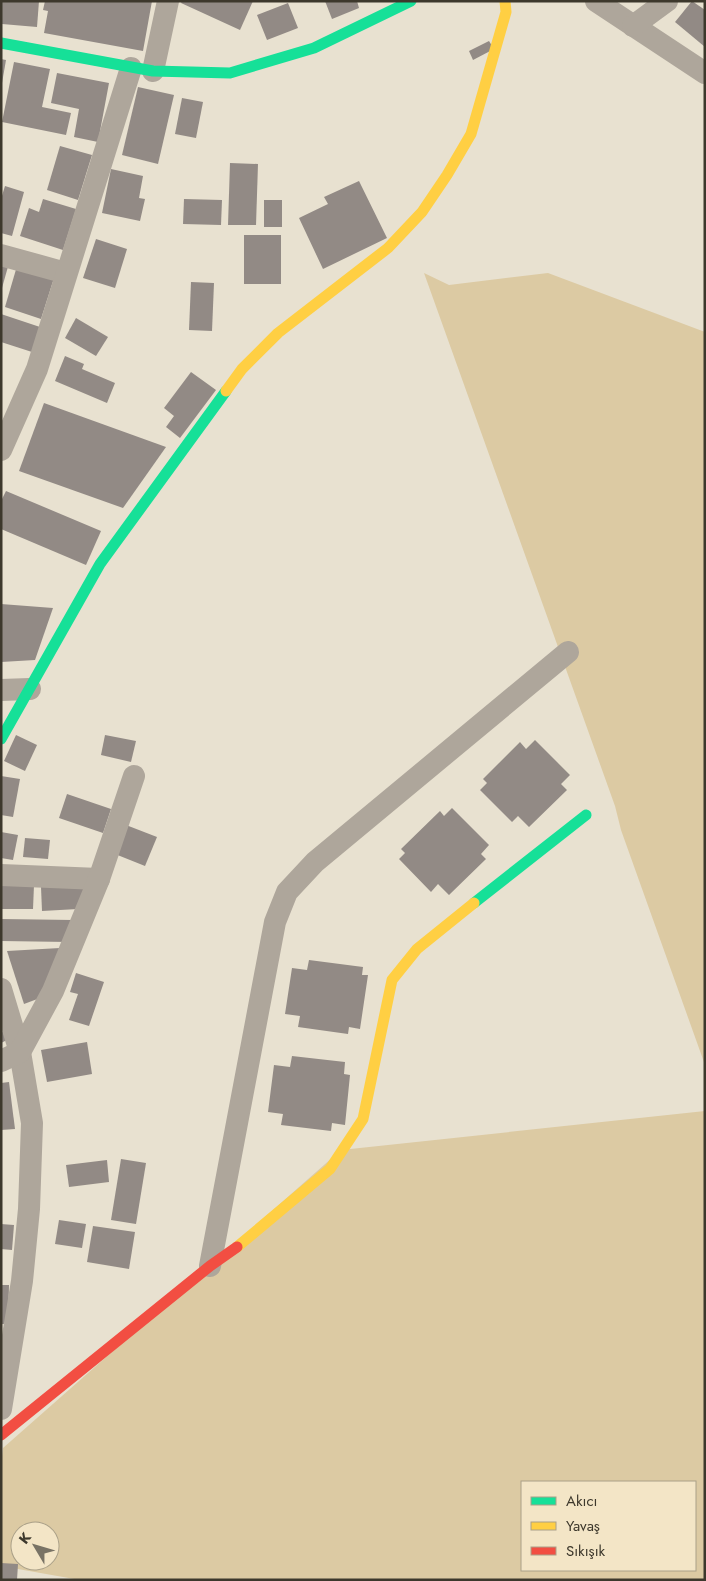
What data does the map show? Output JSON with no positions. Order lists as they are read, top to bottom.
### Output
{
  "legend": ["Akıcı", "Yavaş", "Sıkışık"],
  "north": "top left"
}
